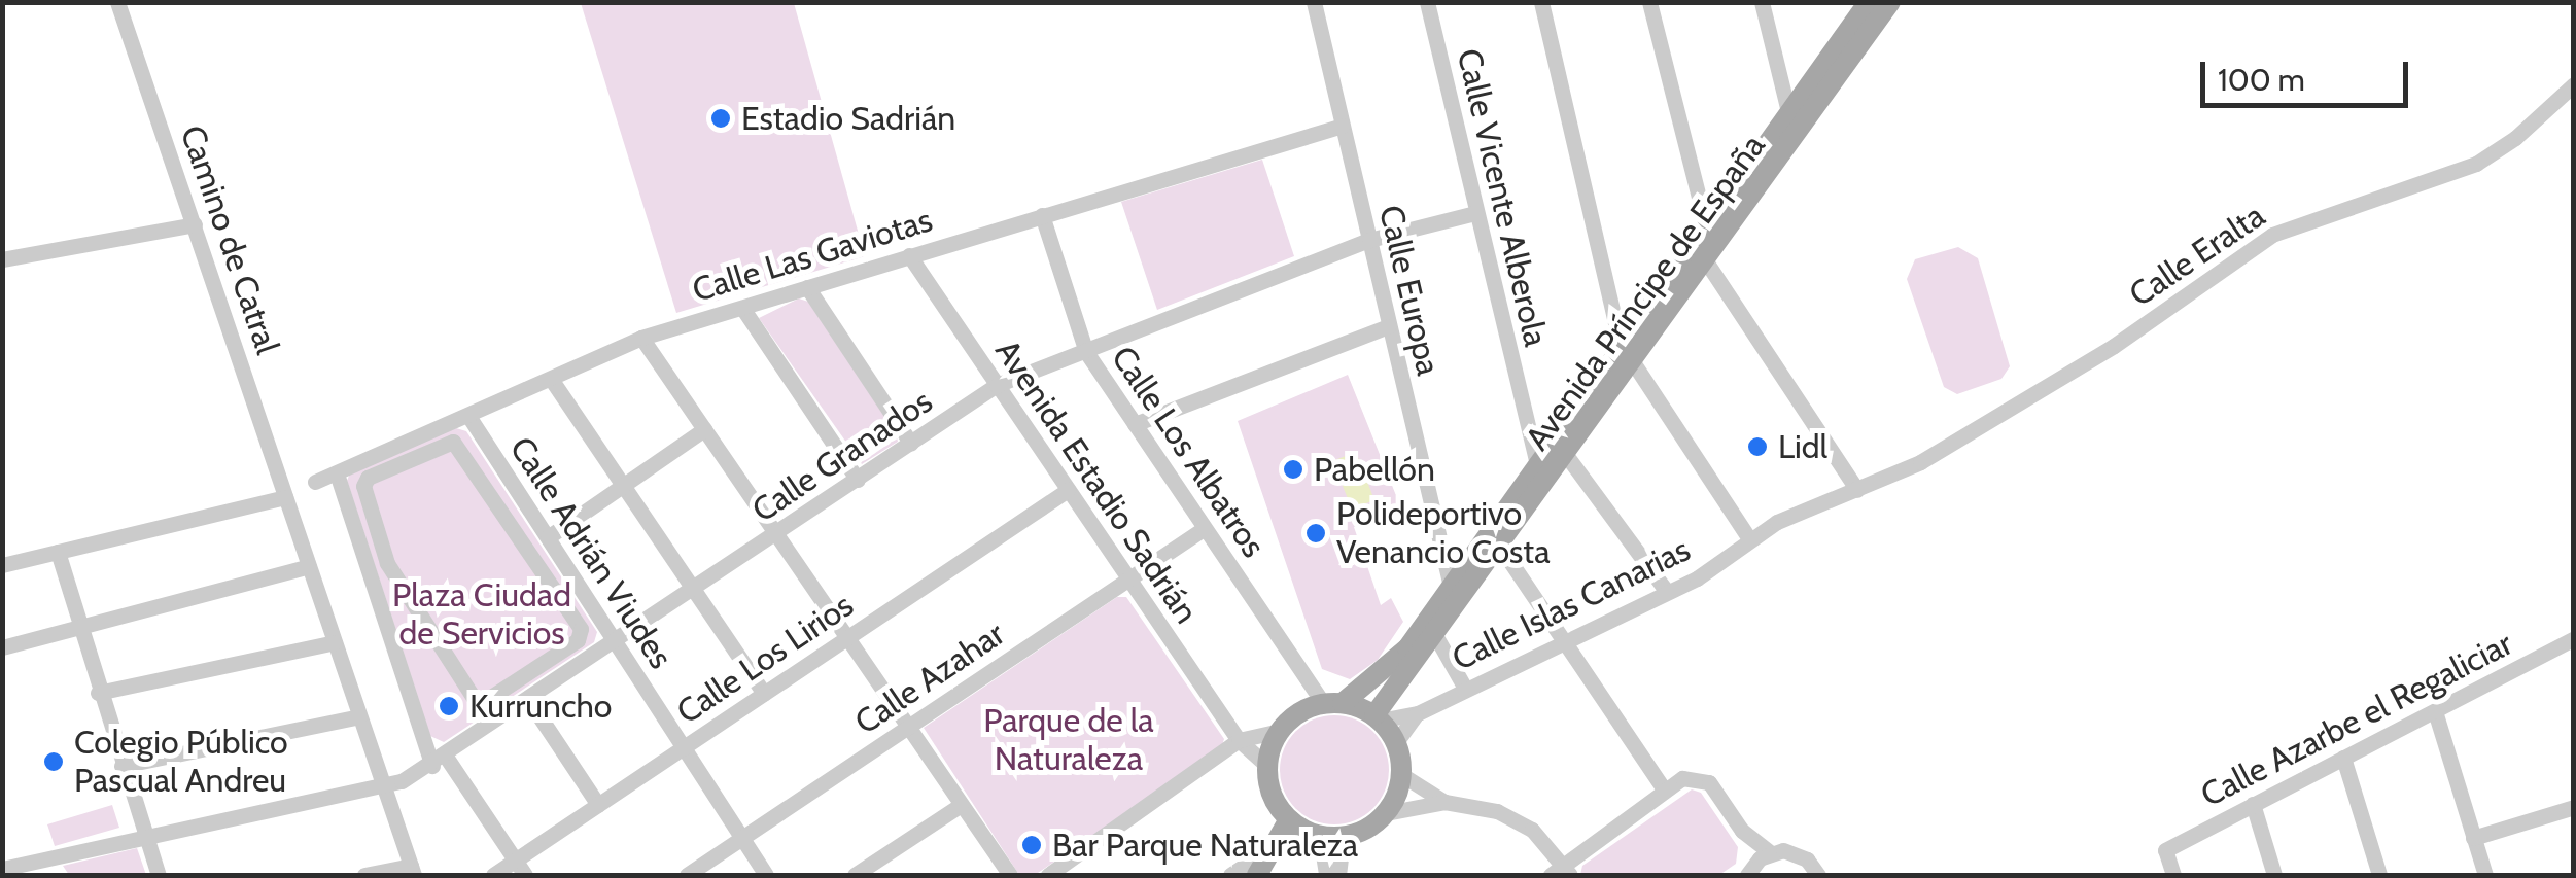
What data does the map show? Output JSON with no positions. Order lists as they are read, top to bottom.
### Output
{
  "streets": {
    "main road": ["Avenida Príncipe de España"],
    "street": [
      "Calle Vicente Alberola",
      "Camino de Catral",
      "Calle Las Gaviotas",
      "Calle Eralta",
      "Calle Europa",
      "Calle Los Albatros",
      "Calle Granados",
      "Avenida Estadio Sadrián",
      "Calle Adrián Viudes",
      "Calle Islas Canarias",
      "Calle Los Lirios",
      "Calle Azahar",
      "Calle Azarbe el Regaliciar"
    ]
  },
  "crossings": [
    ["Calle Vicente Alberola", "Avenida Príncipe de España"],
    ["Calle Vicente Alberola", "Calle Granados"],
    ["Camino de Catral", "Calle Granados"],
    ["Calle Las Gaviotas", "Calle Europa"],
    ["Calle Las Gaviotas", "Calle Los Albatros"],
    ["Calle Las Gaviotas", "Avenida Estadio Sadrián"],
    ["Calle Las Gaviotas", "Calle Adrián Viudes"],
    ["Calle Eralta", "Calle Islas Canarias"],
    ["Calle Europa", "Avenida Príncipe de España"],
    ["Calle Europa", "Calle Granados"],
    ["Avenida Príncipe de España", "Calle Los Albatros"],
    ["Avenida Príncipe de España", "Avenida Estadio Sadrián"],
    ["Avenida Príncipe de España", "Calle Islas Canarias"],
    ["Calle Los Albatros", "Calle Granados"],
    ["Calle Los Albatros", "Avenida Estadio Sadrián"],
    ["Calle Los Albatros", "Calle Islas Canarias"],
    ["Calle Los Albatros", "Calle Azahar"],
    ["Calle Granados", "Avenida Estadio Sadrián"],
    ["Calle Granados", "Calle Adrián Viudes"],
    ["Avenida Estadio Sadrián", "Calle Islas Canarias"],
    ["Avenida Estadio Sadrián", "Calle Los Lirios"],
    ["Avenida Estadio Sadrián", "Calle Azahar"],
    ["Calle Adrián Viudes", "Calle Los Lirios"],
    ["Calle Adrián Viudes", "Calle Azahar"]
  ],
  "parks": ["Plaza Ciudad de Servicios", "Parque de la Naturaleza"],
  "places": [
    "Estadio Sadrián",
    "Lidl",
    "Pabellón",
    "Polideportivo Venancio Costa",
    "Kurruncho",
    "Colegio Público Pascual Andreu",
    "Bar Parque Naturaleza"
  ],
  "scale_bar": "100 m"
}
